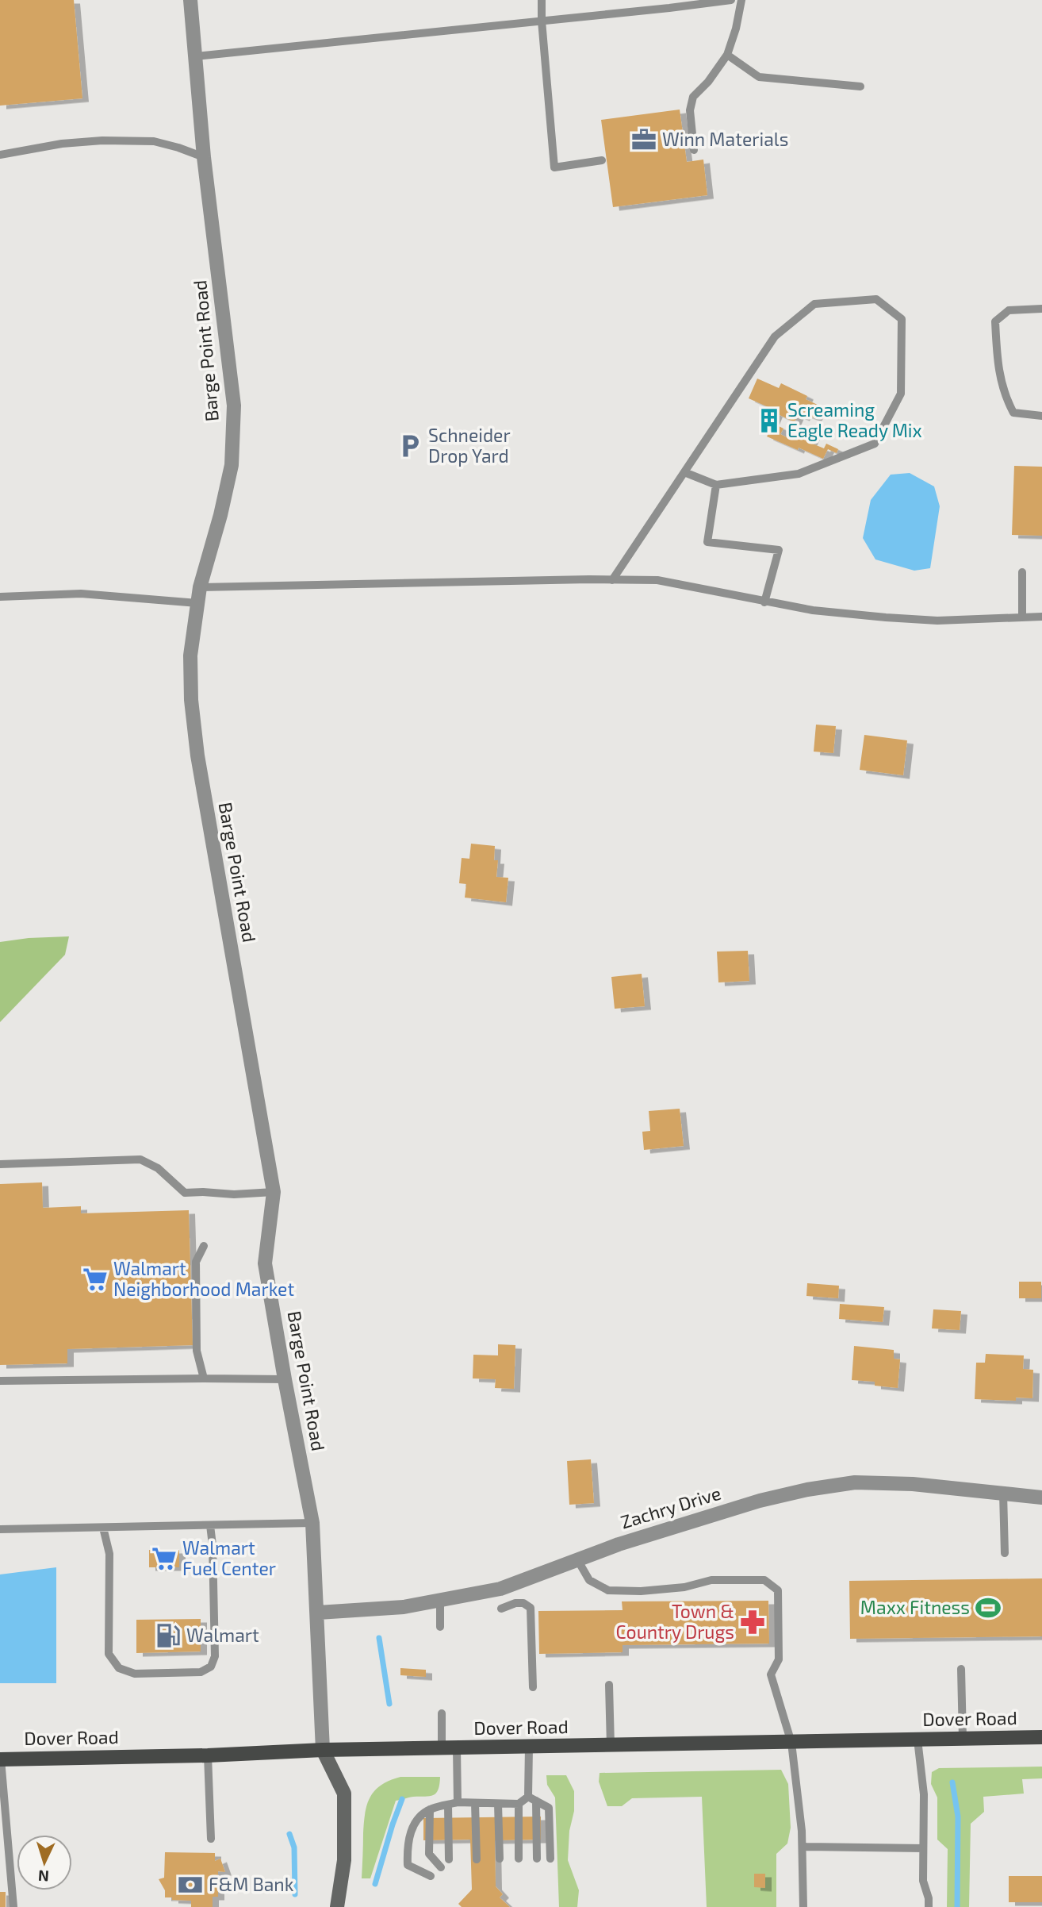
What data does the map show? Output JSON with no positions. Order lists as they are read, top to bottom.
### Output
{
  "streets": {
    "main road": ["Dover Road"],
    "street": ["Barge Point Road", "Zachry Drive"]
  },
  "crossings": [
    ["Barge Point Road", "Zachry Drive"],
    ["Barge Point Road", "Dover Road"]
  ],
  "places": {
    "office": ["Winn Materials"],
    "building": ["Screaming Eagle Ready Mix"],
    "parking": ["Schneider Drop Yard"],
    "supermarket": ["Walmart Neighborhood Market", "Walmart Fuel Center"],
    "sports": ["Maxx Fitness"],
    "pharmacy": ["Town & Country Drugs"],
    "fuel station": ["Walmart"],
    "bank": ["F&M Bank"]
  },
  "north": "bottom"
}
